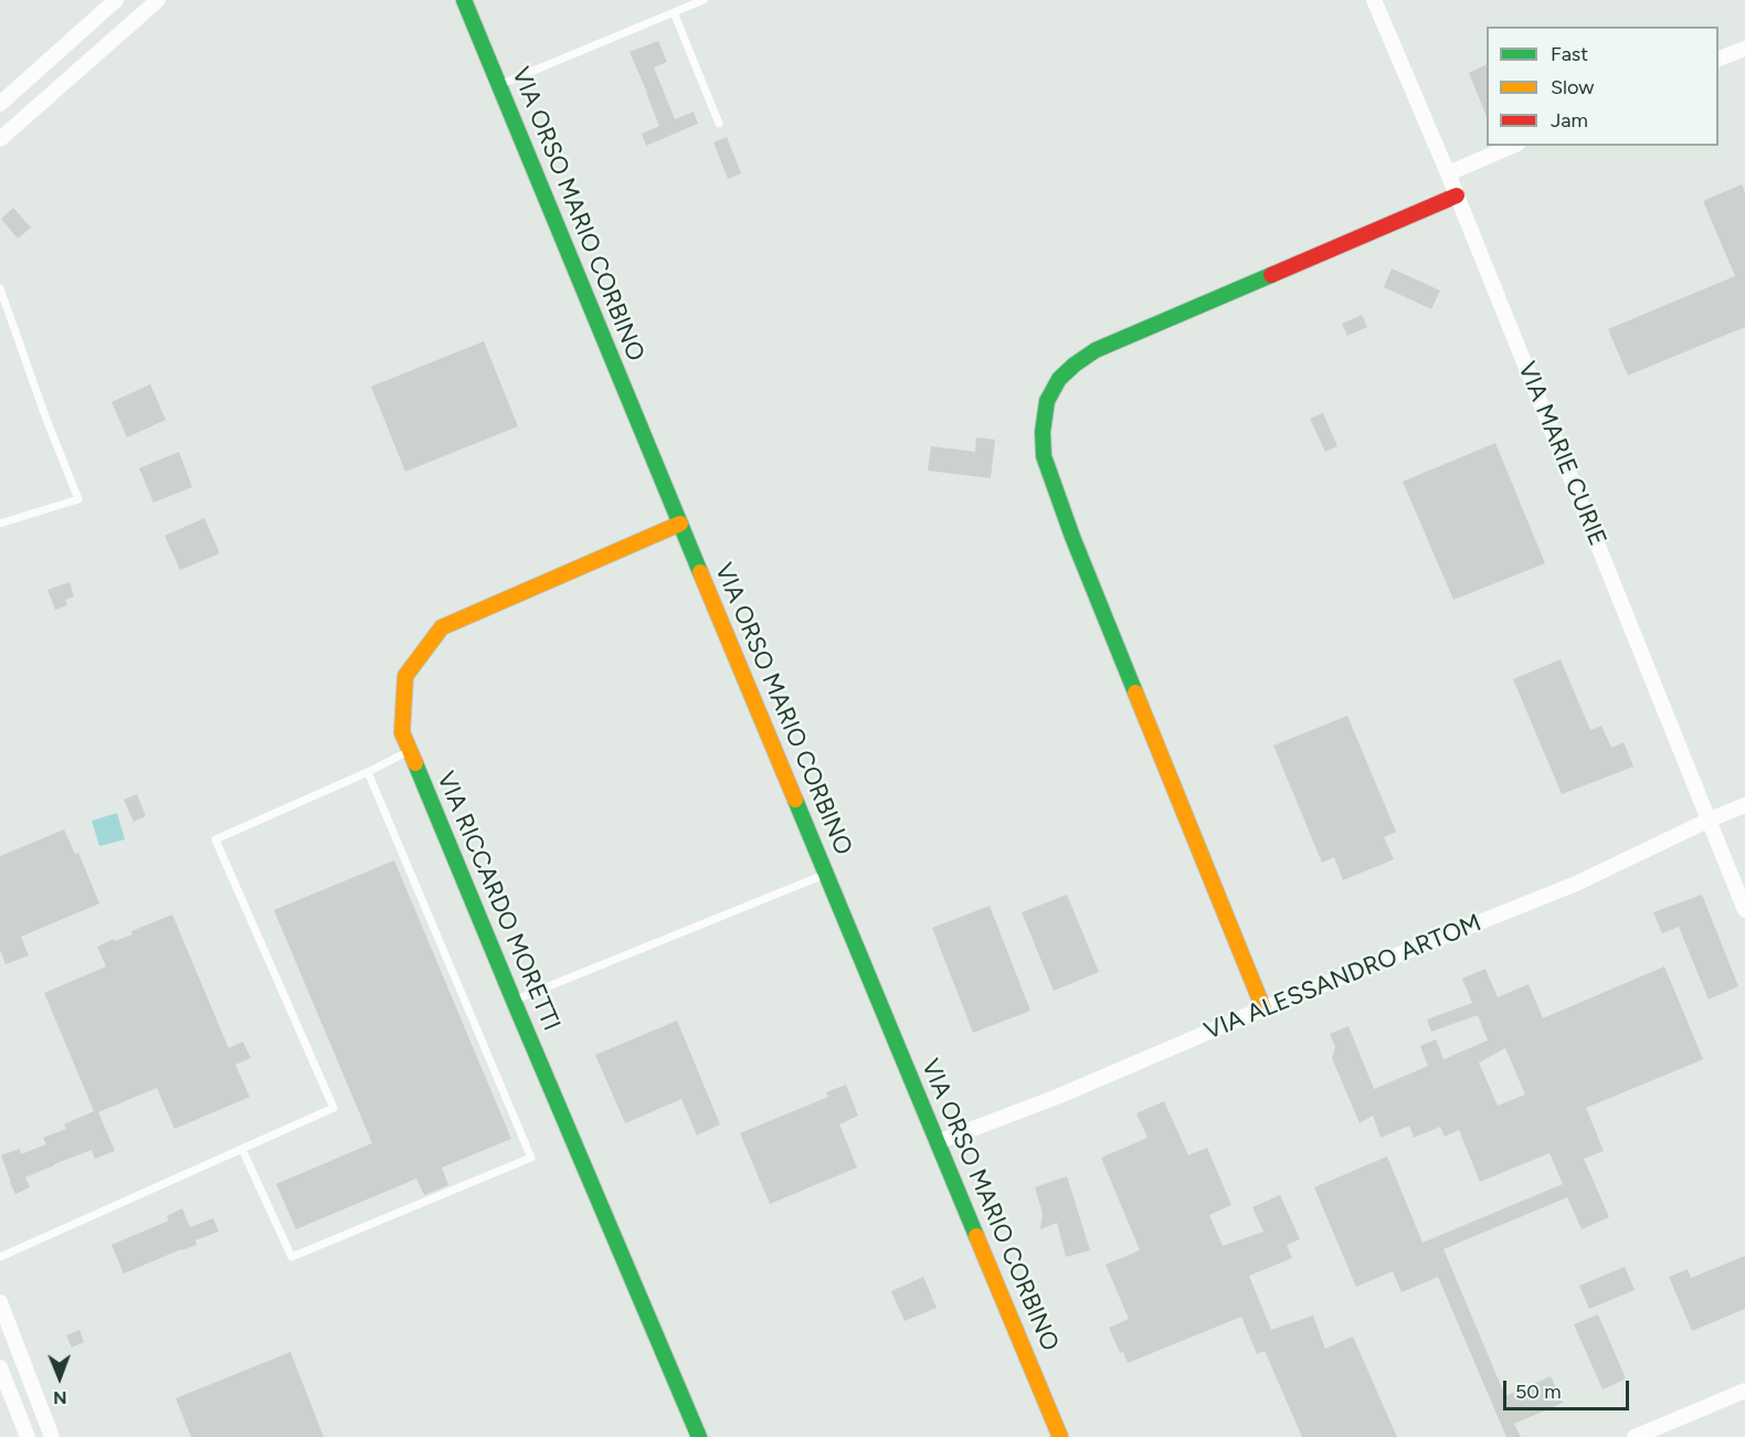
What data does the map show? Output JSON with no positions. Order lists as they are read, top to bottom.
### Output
{
  "streets": {
    "street": [
      "VIA ORSO MARIO CORBINO",
      "VIA MARIE CURIE",
      "VIA RICCARDO MORETTI",
      "VIA ALESSANDRO ARTOM"
    ]
  },
  "crossings": [
    ["VIA ORSO MARIO CORBINO", "VIA RICCARDO MORETTI"],
    ["VIA ORSO MARIO CORBINO", "VIA ALESSANDRO ARTOM"],
    ["VIA MARIE CURIE", "VIA ALESSANDRO ARTOM"]
  ],
  "legend": ["Fast", "Slow", "Jam"],
  "scale_bar": "50 m",
  "north": "bottom"
}
